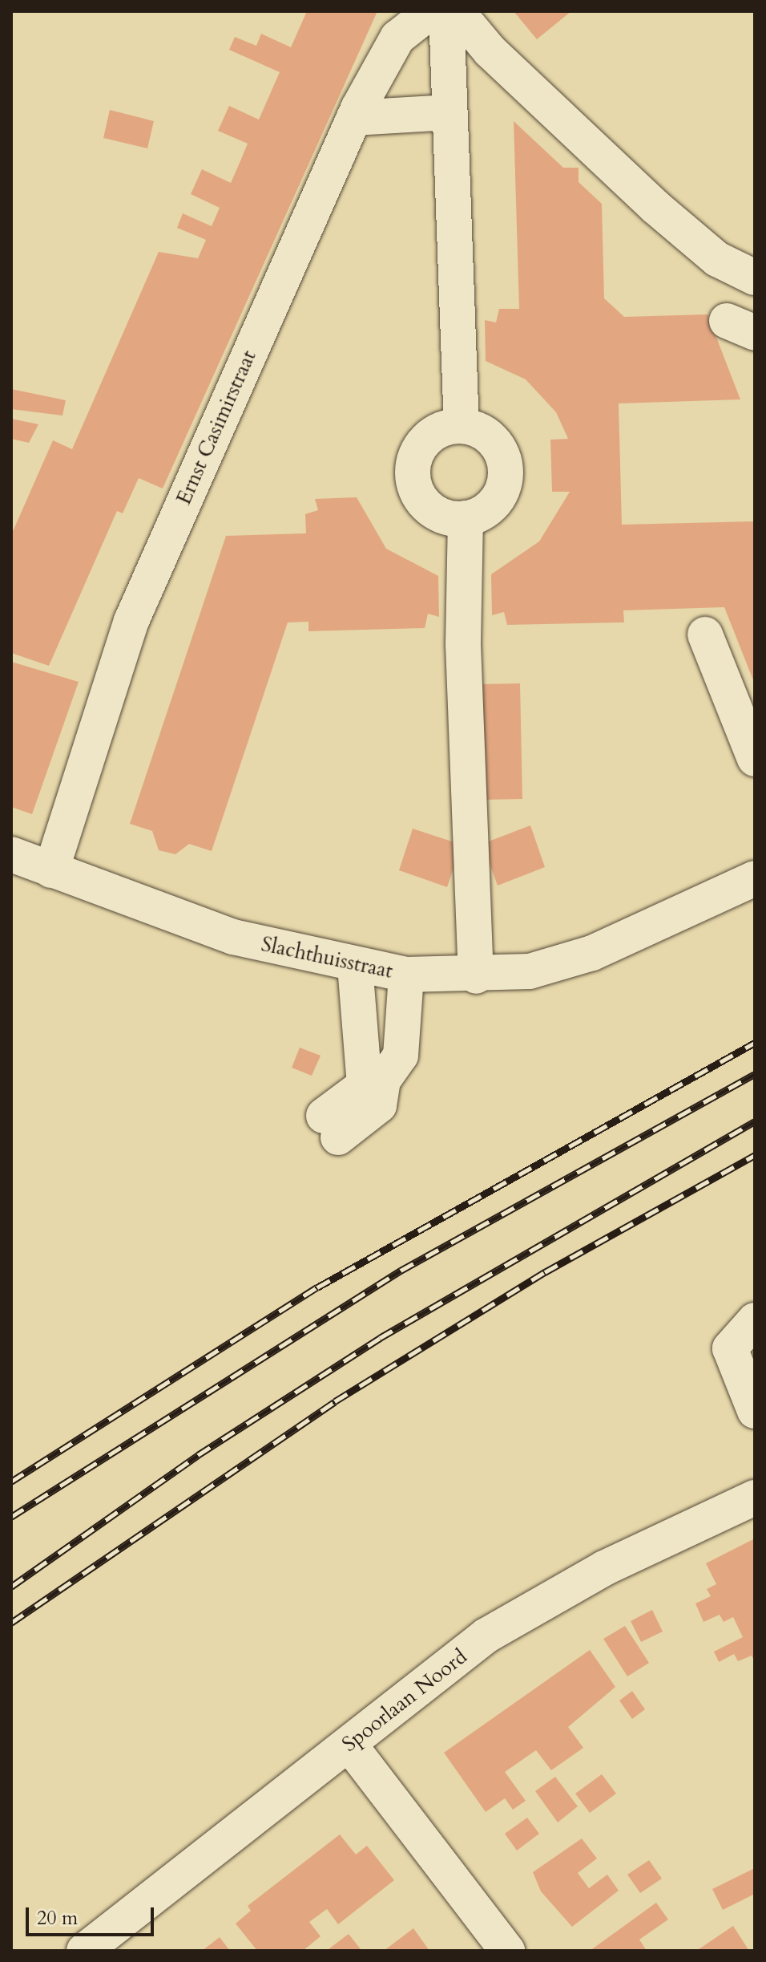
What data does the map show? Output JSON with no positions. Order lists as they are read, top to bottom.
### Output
{
  "streets": {
    "street": ["Ernst Casimirstraat", "Slachthuisstraat", "Spoorlaan Noord"]
  },
  "crossings": [
    ["Ernst Casimirstraat", "Slachthuisstraat"]
  ],
  "scale_bar": "20 m"
}
